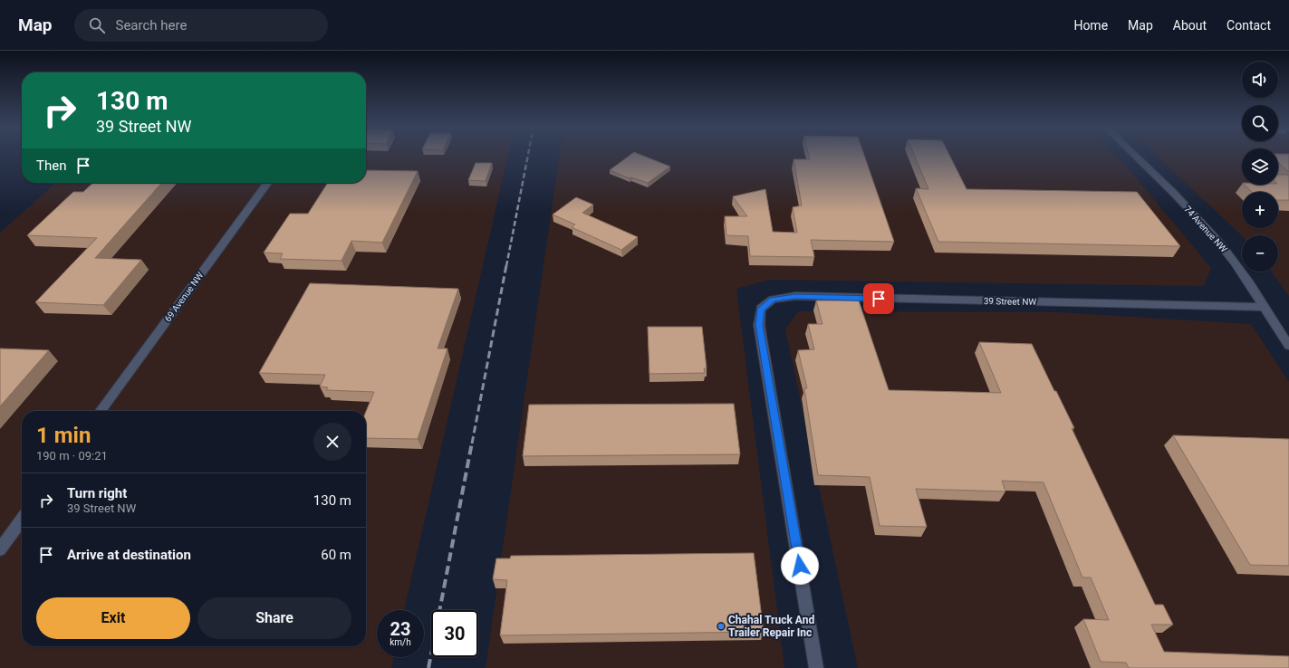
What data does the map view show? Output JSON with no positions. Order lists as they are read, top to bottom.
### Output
{
  "streets": {
    "street": ["74 Avenue NW", "69 Avenue NW", "39 Street NW"]
  },
  "crossings": [
    ["74 Avenue NW", "39 Street NW"]
  ],
  "places": ["Chahal Truck And Trailer Repair Inc"],
  "page": {
    "header": "Map",
    "search": "Search here",
    "nav": [
      "Home",
      "Map",
      "About",
      "Contact"
    ],
    "map_buttons": ["+", "−"],
    "turn": ["130 m", "39 Street NW"],
    "then": "Then",
    "heading": ["1 min", "190 m · 09:21"],
    "list": [
      {
        "name": "Turn right",
        "note": "39 Street NW",
        "value": "130 m"
      },
      {
        "name": "Arrive at destination",
        "value": "60 m"
      }
    ],
    "buttons": ["Exit", "Share"],
    "speed": "23 km/h",
    "limit": "30"
  }
}
